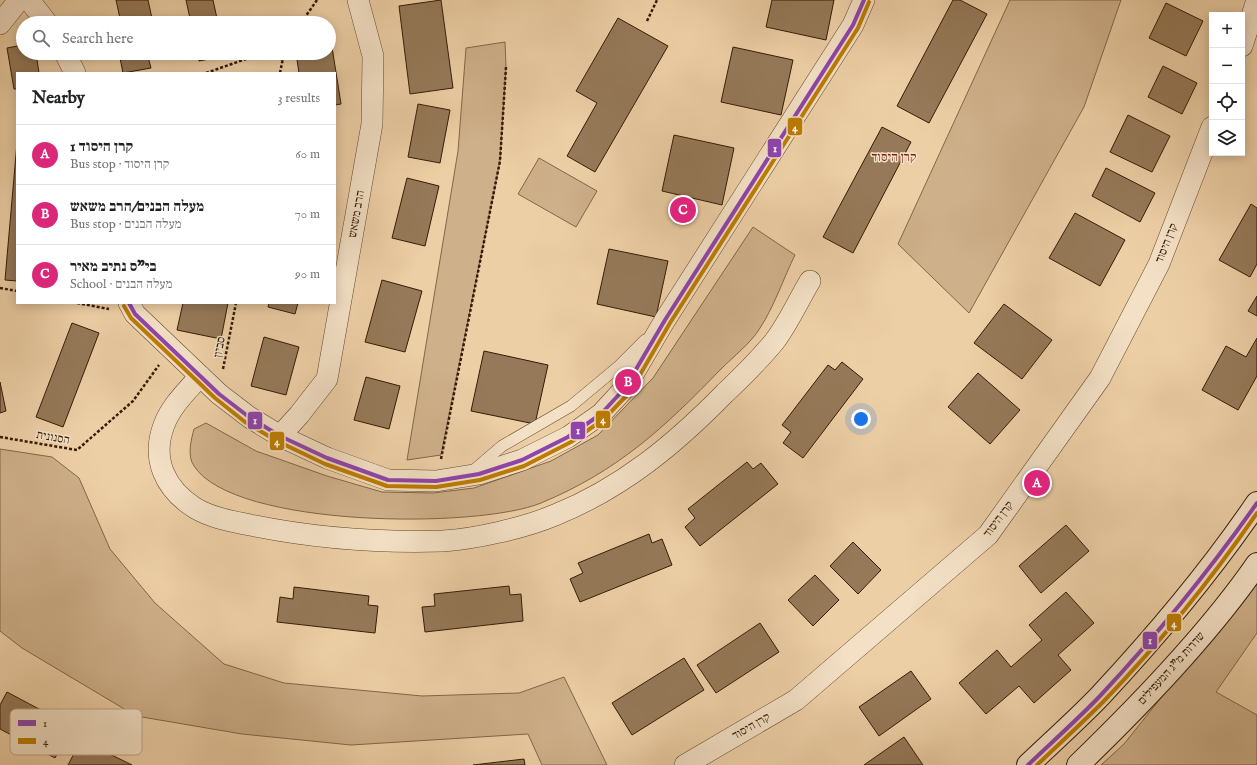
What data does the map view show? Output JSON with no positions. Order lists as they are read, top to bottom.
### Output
{
  "streets": {
    "main road": ["שדרות מ\"ג המעפילים"],
    "street": ["הרב משאש", "קרן היסוד"],
    "path": ["סביון", "הסנונית"]
  },
  "districts": ["קרן היסוד"],
  "lines": ["transit line 1", "transit line 4"],
  "legend": ["1", "4"],
  "page": {
    "map_buttons": ["+", "−"],
    "search": "Search here",
    "heading": ["Nearby", "3 results"],
    "list": [
      {
        "mark": "A",
        "name": "קרן היסוד 1",
        "note": "Bus stop · קרן היסוד",
        "value": "60 m"
      },
      {
        "mark": "B",
        "name": "מעלה הבנים/הרב משאש",
        "note": "Bus stop · מעלה הבנים",
        "value": "70 m"
      },
      {
        "mark": "C",
        "name": "בי\"ס נתיב מאיר",
        "note": "School · מעלה הבנים",
        "value": "90 m"
      }
    ],
    "pins": ["C", "B", "A"]
  }
}
